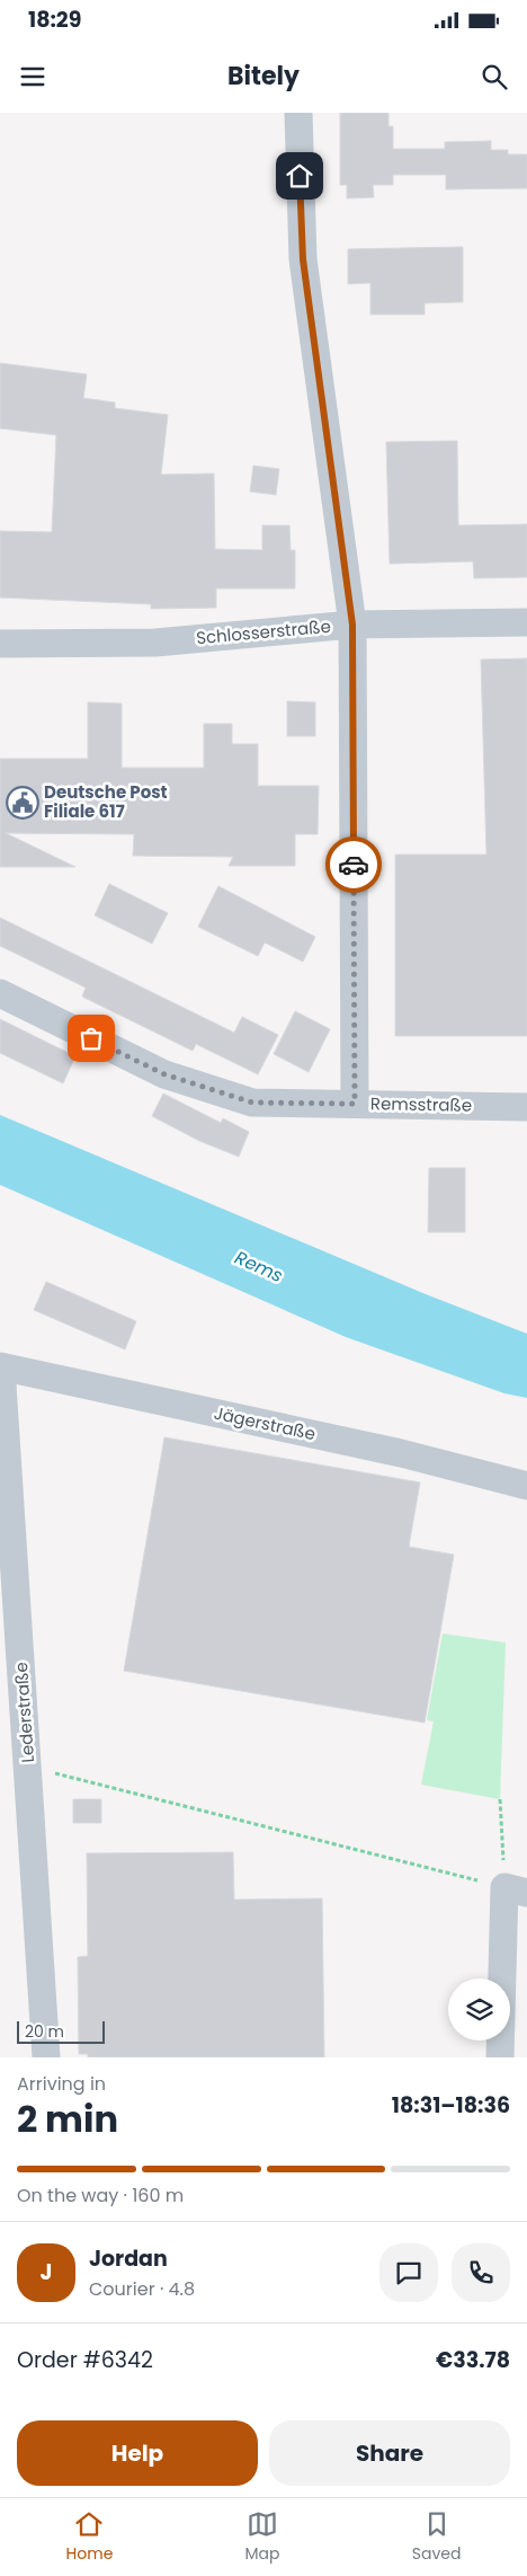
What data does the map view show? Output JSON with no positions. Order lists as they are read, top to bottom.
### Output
{
  "streets": {
    "street": [
      "Schlosserstraße",
      "Remsstraße",
      "Jägerstraße",
      "Lederstraße"
    ]
  },
  "crossings": [
    ["Jägerstraße", "Lederstraße"]
  ],
  "water": ["Rems"],
  "places": {
    "public building": ["Deutsche Post Filiale 617"]
  },
  "scale_bar": "20 m",
  "page": {
    "status": "18:29",
    "header": "Bitely",
    "scale": "20 m",
    "heading": ["2 min", "Arriving in", "18:31–18:36"],
    "panel": [
      "Jordan",
      "Courier · 4.8",
      "Order #6342",
      "€33.78"
    ],
    "bar": "On the way · 160 m",
    "round": "J",
    "buttons": ["Help", "Share"],
    "tabs": ["Home", "Map", "Saved"]
  }
}
